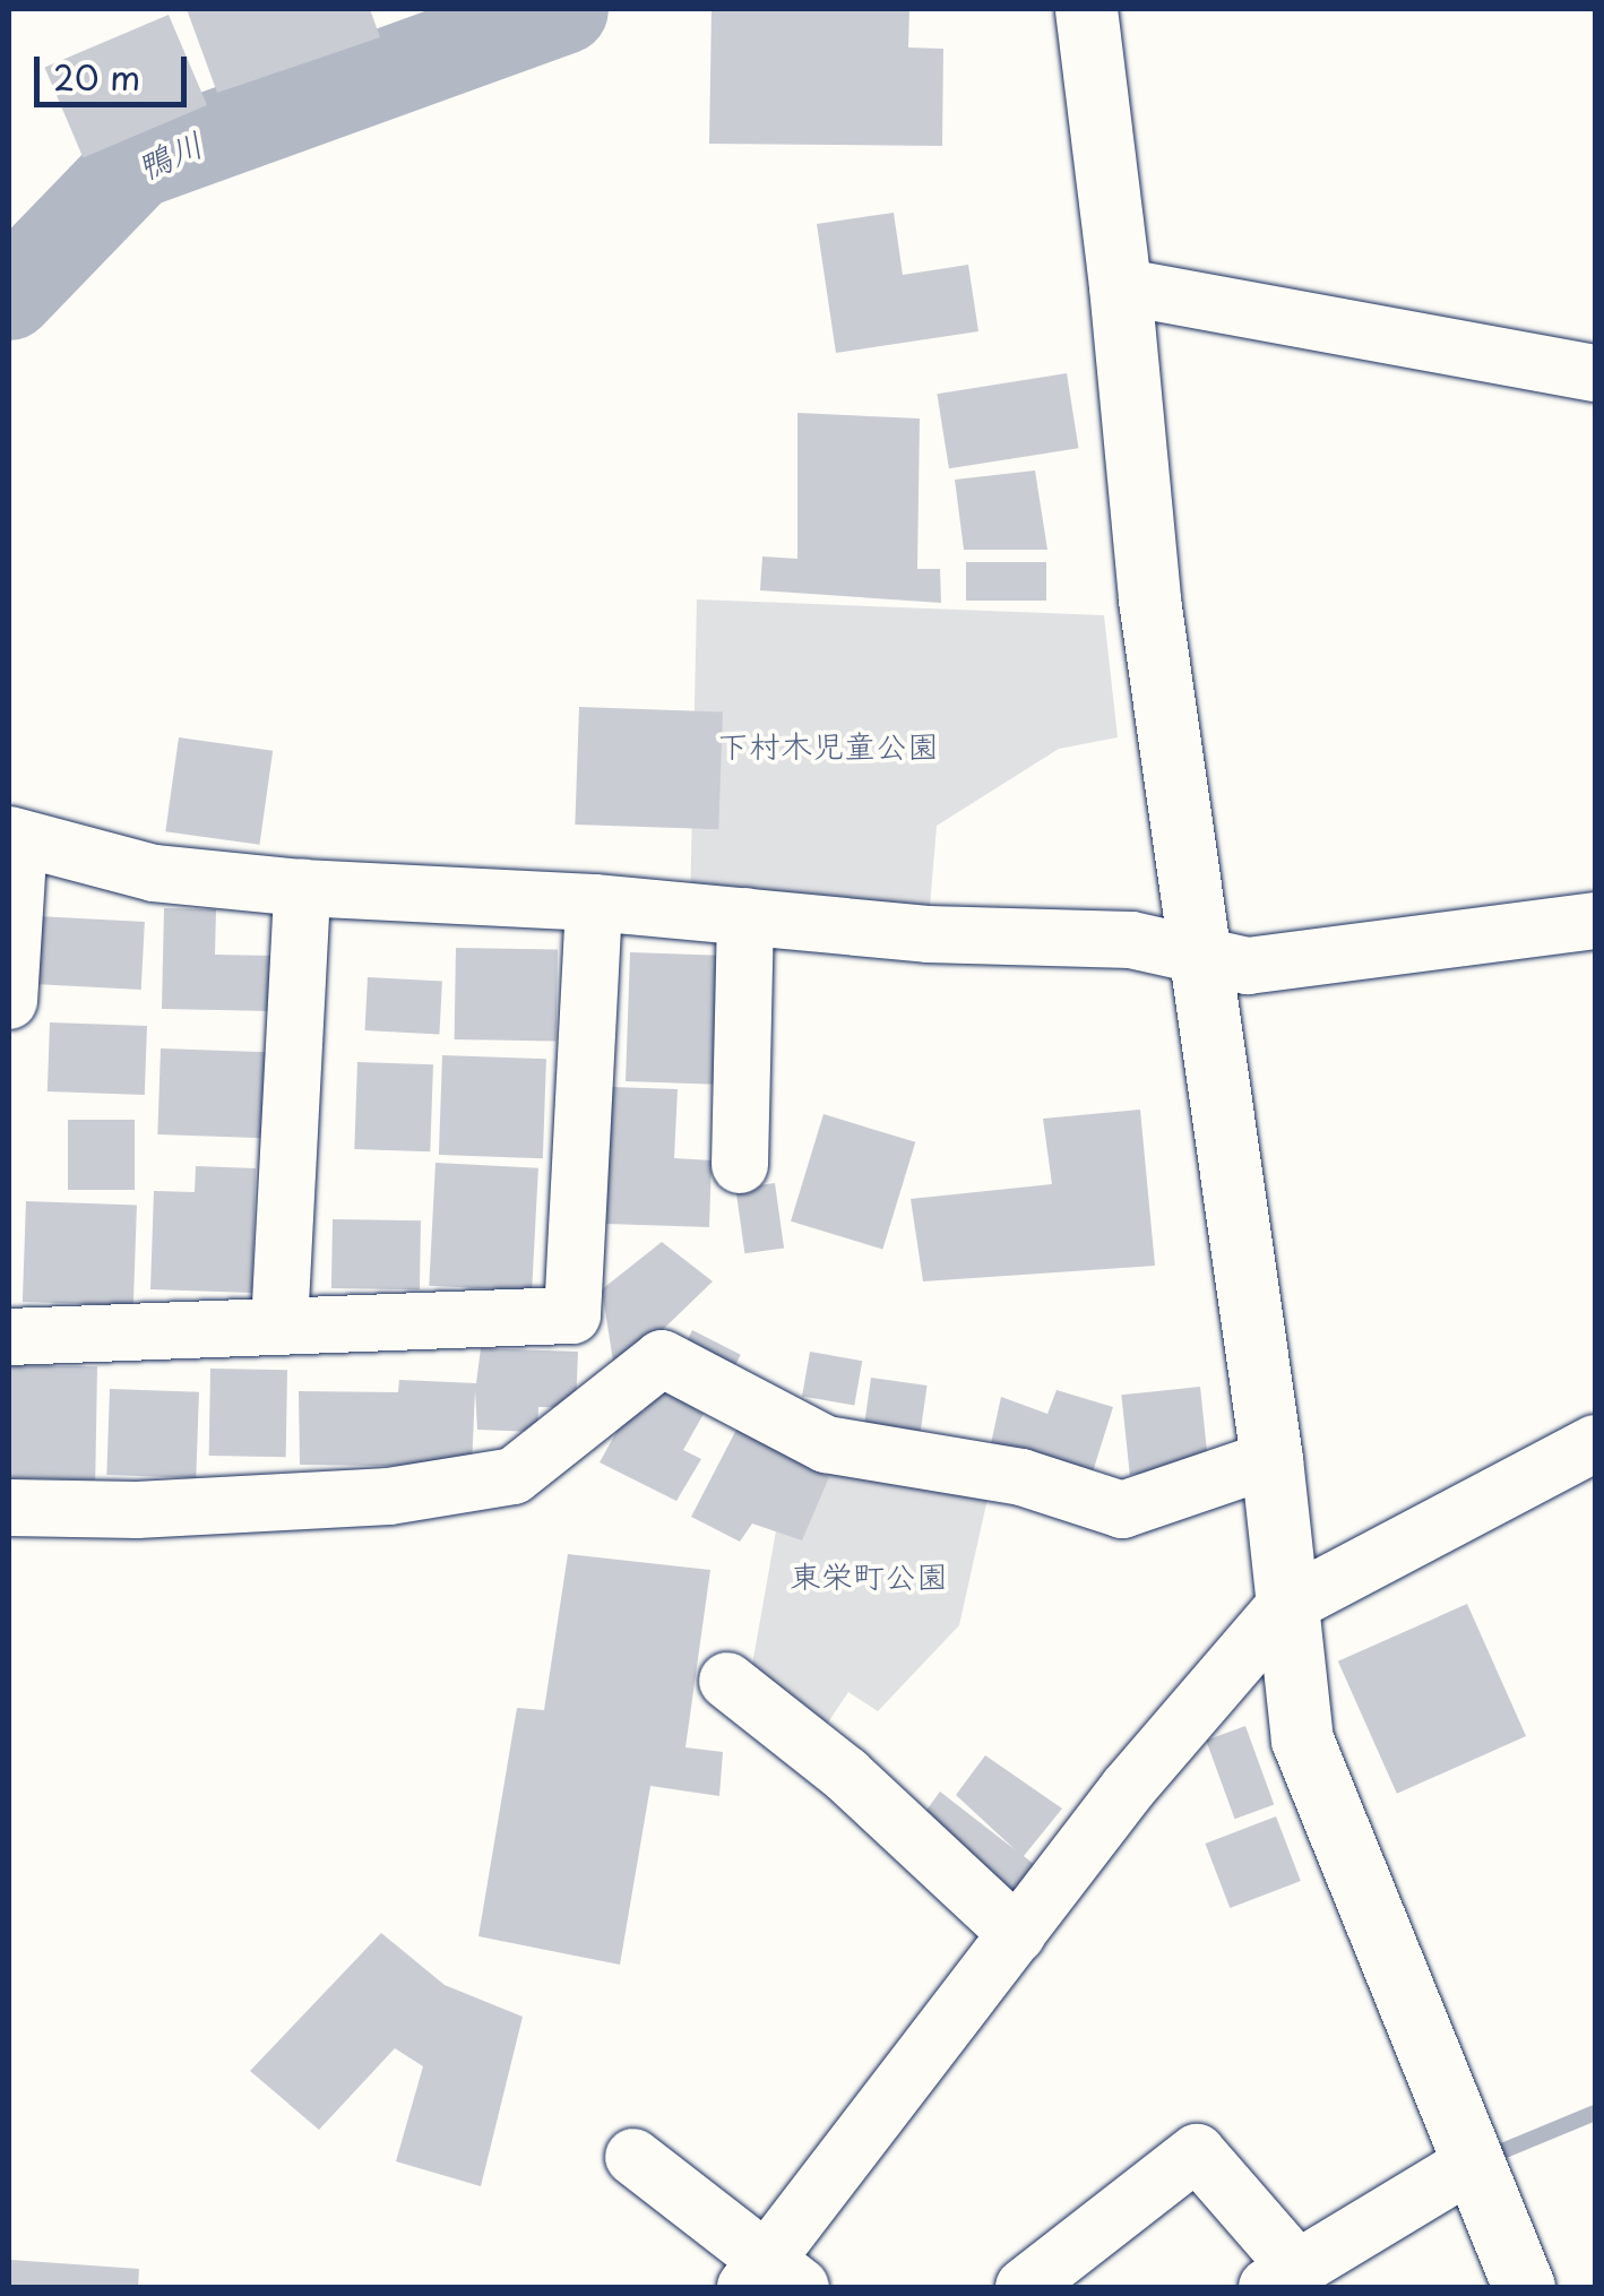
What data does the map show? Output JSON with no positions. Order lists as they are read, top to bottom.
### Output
{
  "water": ["鴨川"],
  "parks": ["下村木児童公園", "東栄町公園"],
  "scale_bar": "20 m"
}
